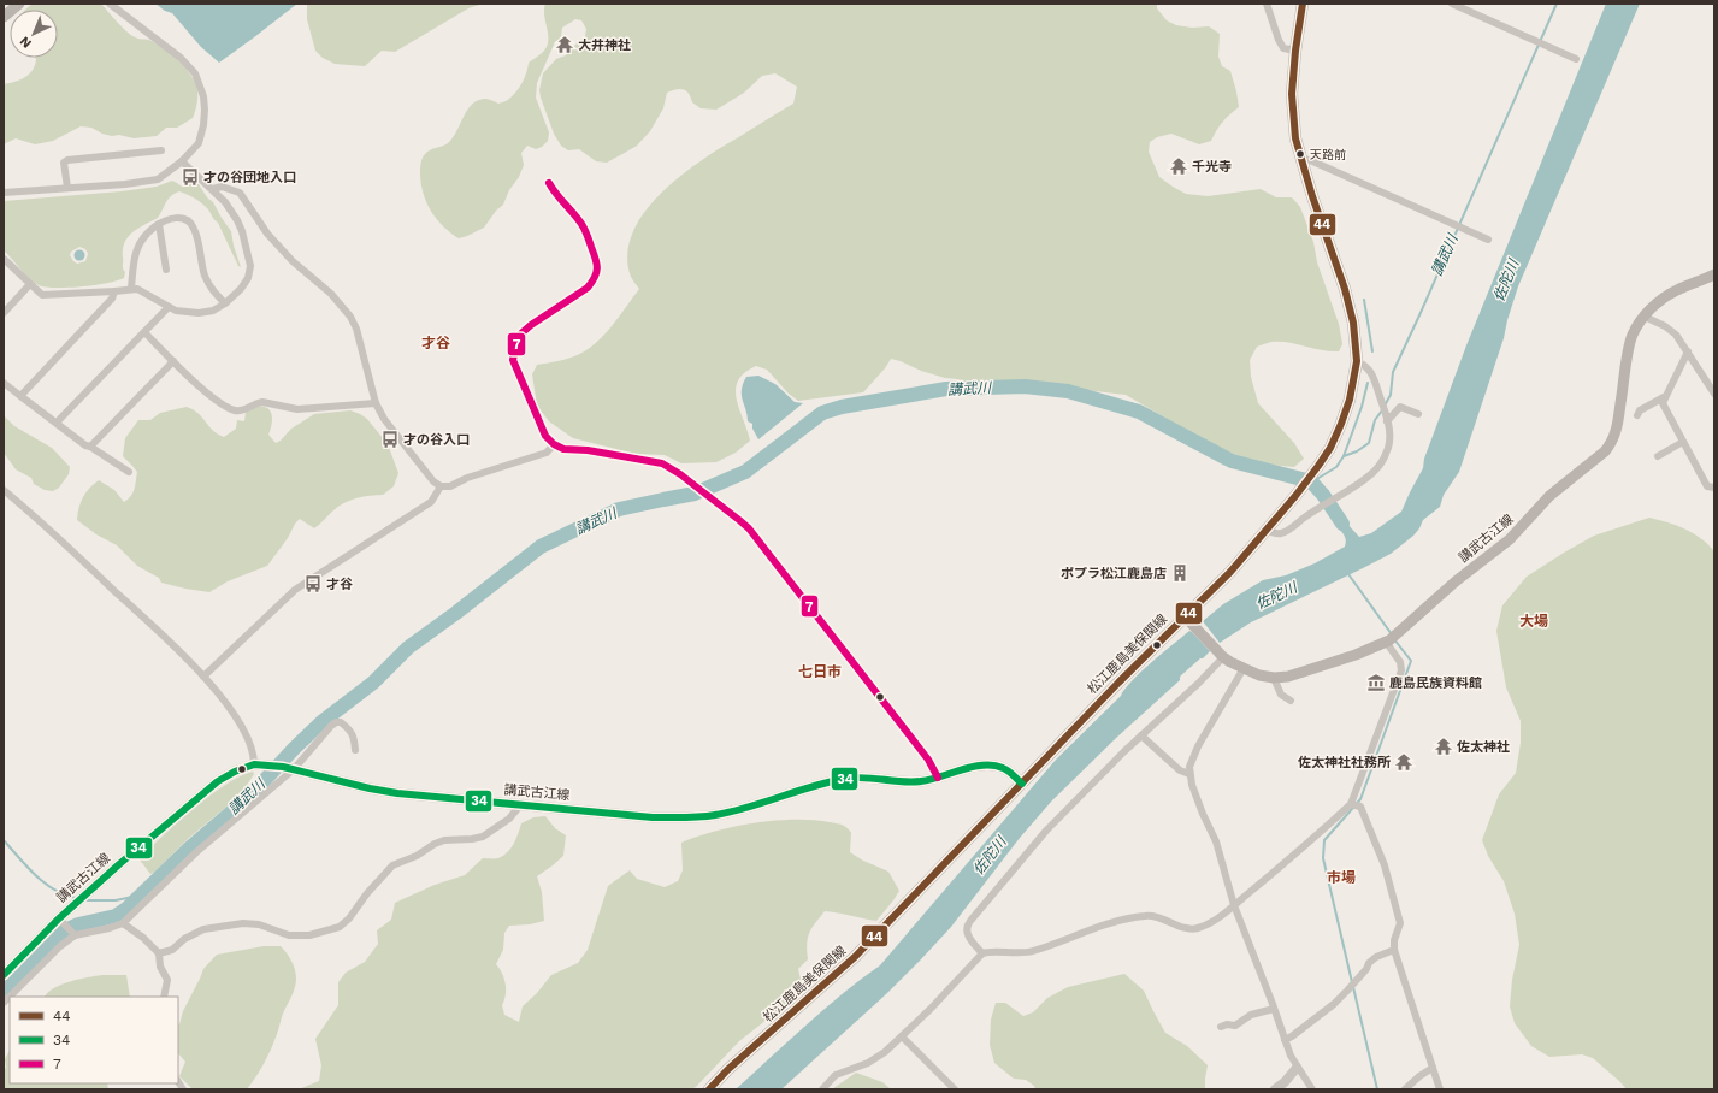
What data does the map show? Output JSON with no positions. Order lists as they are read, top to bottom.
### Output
{
  "streets": {
    "main road": ["講武古江線", "松江鹿島美保関線"]
  },
  "crossings": [
    ["講武古江線", "松江鹿島美保関線"]
  ],
  "districts": [
    "才谷",
    "大場",
    "七日市",
    "市場"
  ],
  "water": ["講武川", "佐陀川"],
  "places": {
    "temple": [
      "大井神社",
      "千光寺",
      "佐太神社",
      "佐太神社社務所"
    ],
    "other": ["天路前"],
    "bus stop": ["才の谷団地入口", "才の谷入口", "才谷"],
    "building": ["ポプラ松江鹿島店"],
    "museum": ["鹿島民族資料館"]
  },
  "lines": ["transit line 44", "transit line 7", "transit line 34"],
  "legend": ["44", "34", "7"],
  "north": "bottom left"
}
